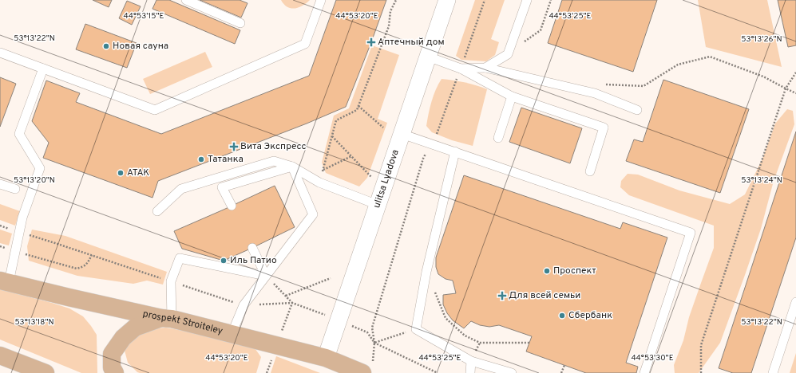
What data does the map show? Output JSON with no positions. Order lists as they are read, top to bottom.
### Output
{
  "streets": {
    "main road": ["prospekt Stroiteley"],
    "street": ["ulitsa Lyadova"]
  },
  "crossings": [
    ["ulitsa Lyadova", "prospekt Stroiteley"]
  ],
  "places": {
    "health": ["Аптечный дом", "Вита Экспресс", "Для всей семьи"],
    "other": [
      "Новая сауна",
      "Татанка",
      "АТАК",
      "Иль Патио",
      "Проспект",
      "Сбербанк"
    ]
  },
  "coordinates": [
    "44°53'15\"E",
    "44°53'20\"E",
    "44°53'25\"E",
    "53°13'22\"N",
    "53°13'26\"N",
    "53°13'20\"N",
    "53°13'24\"N",
    "53°13'18\"N",
    "44°53'30\"E"
  ]
}
